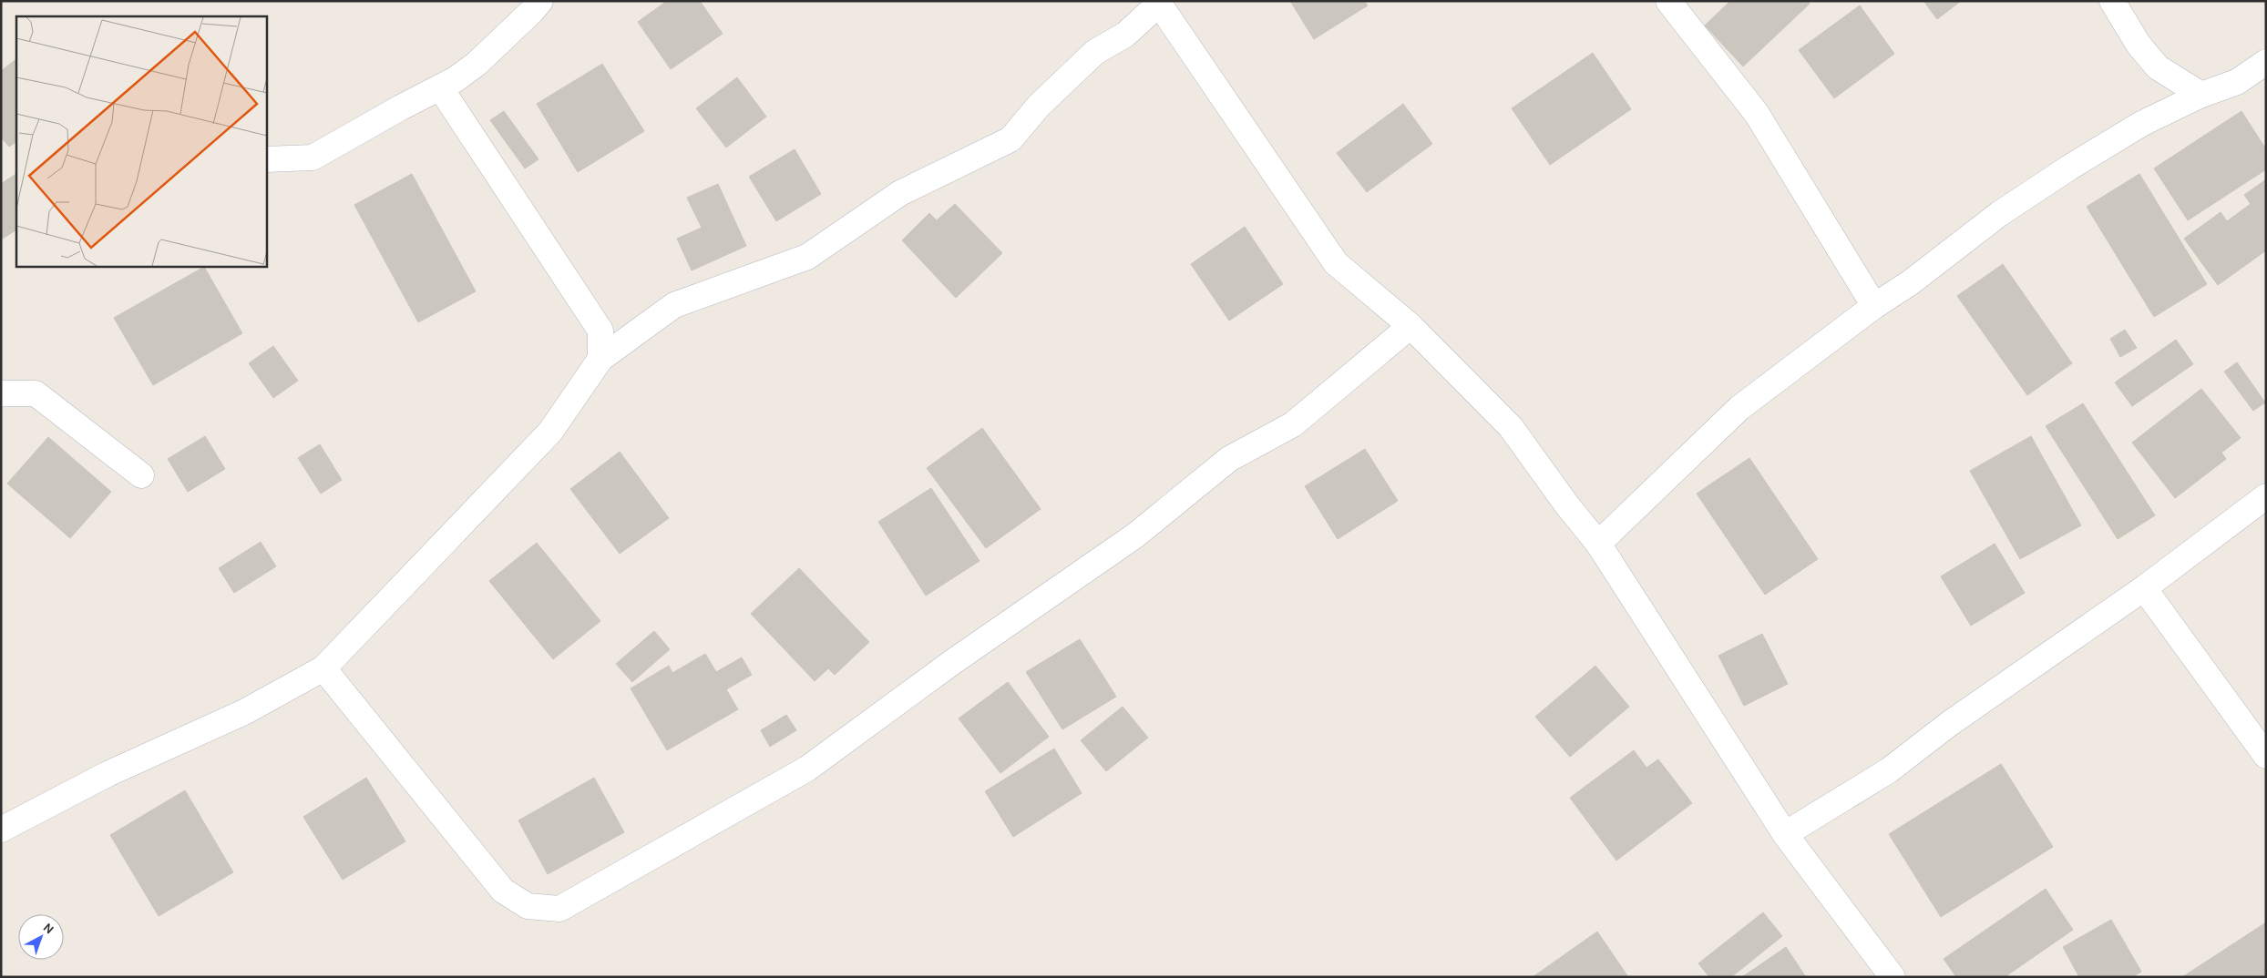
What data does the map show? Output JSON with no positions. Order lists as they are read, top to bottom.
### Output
{
  "north": "top right"
}
